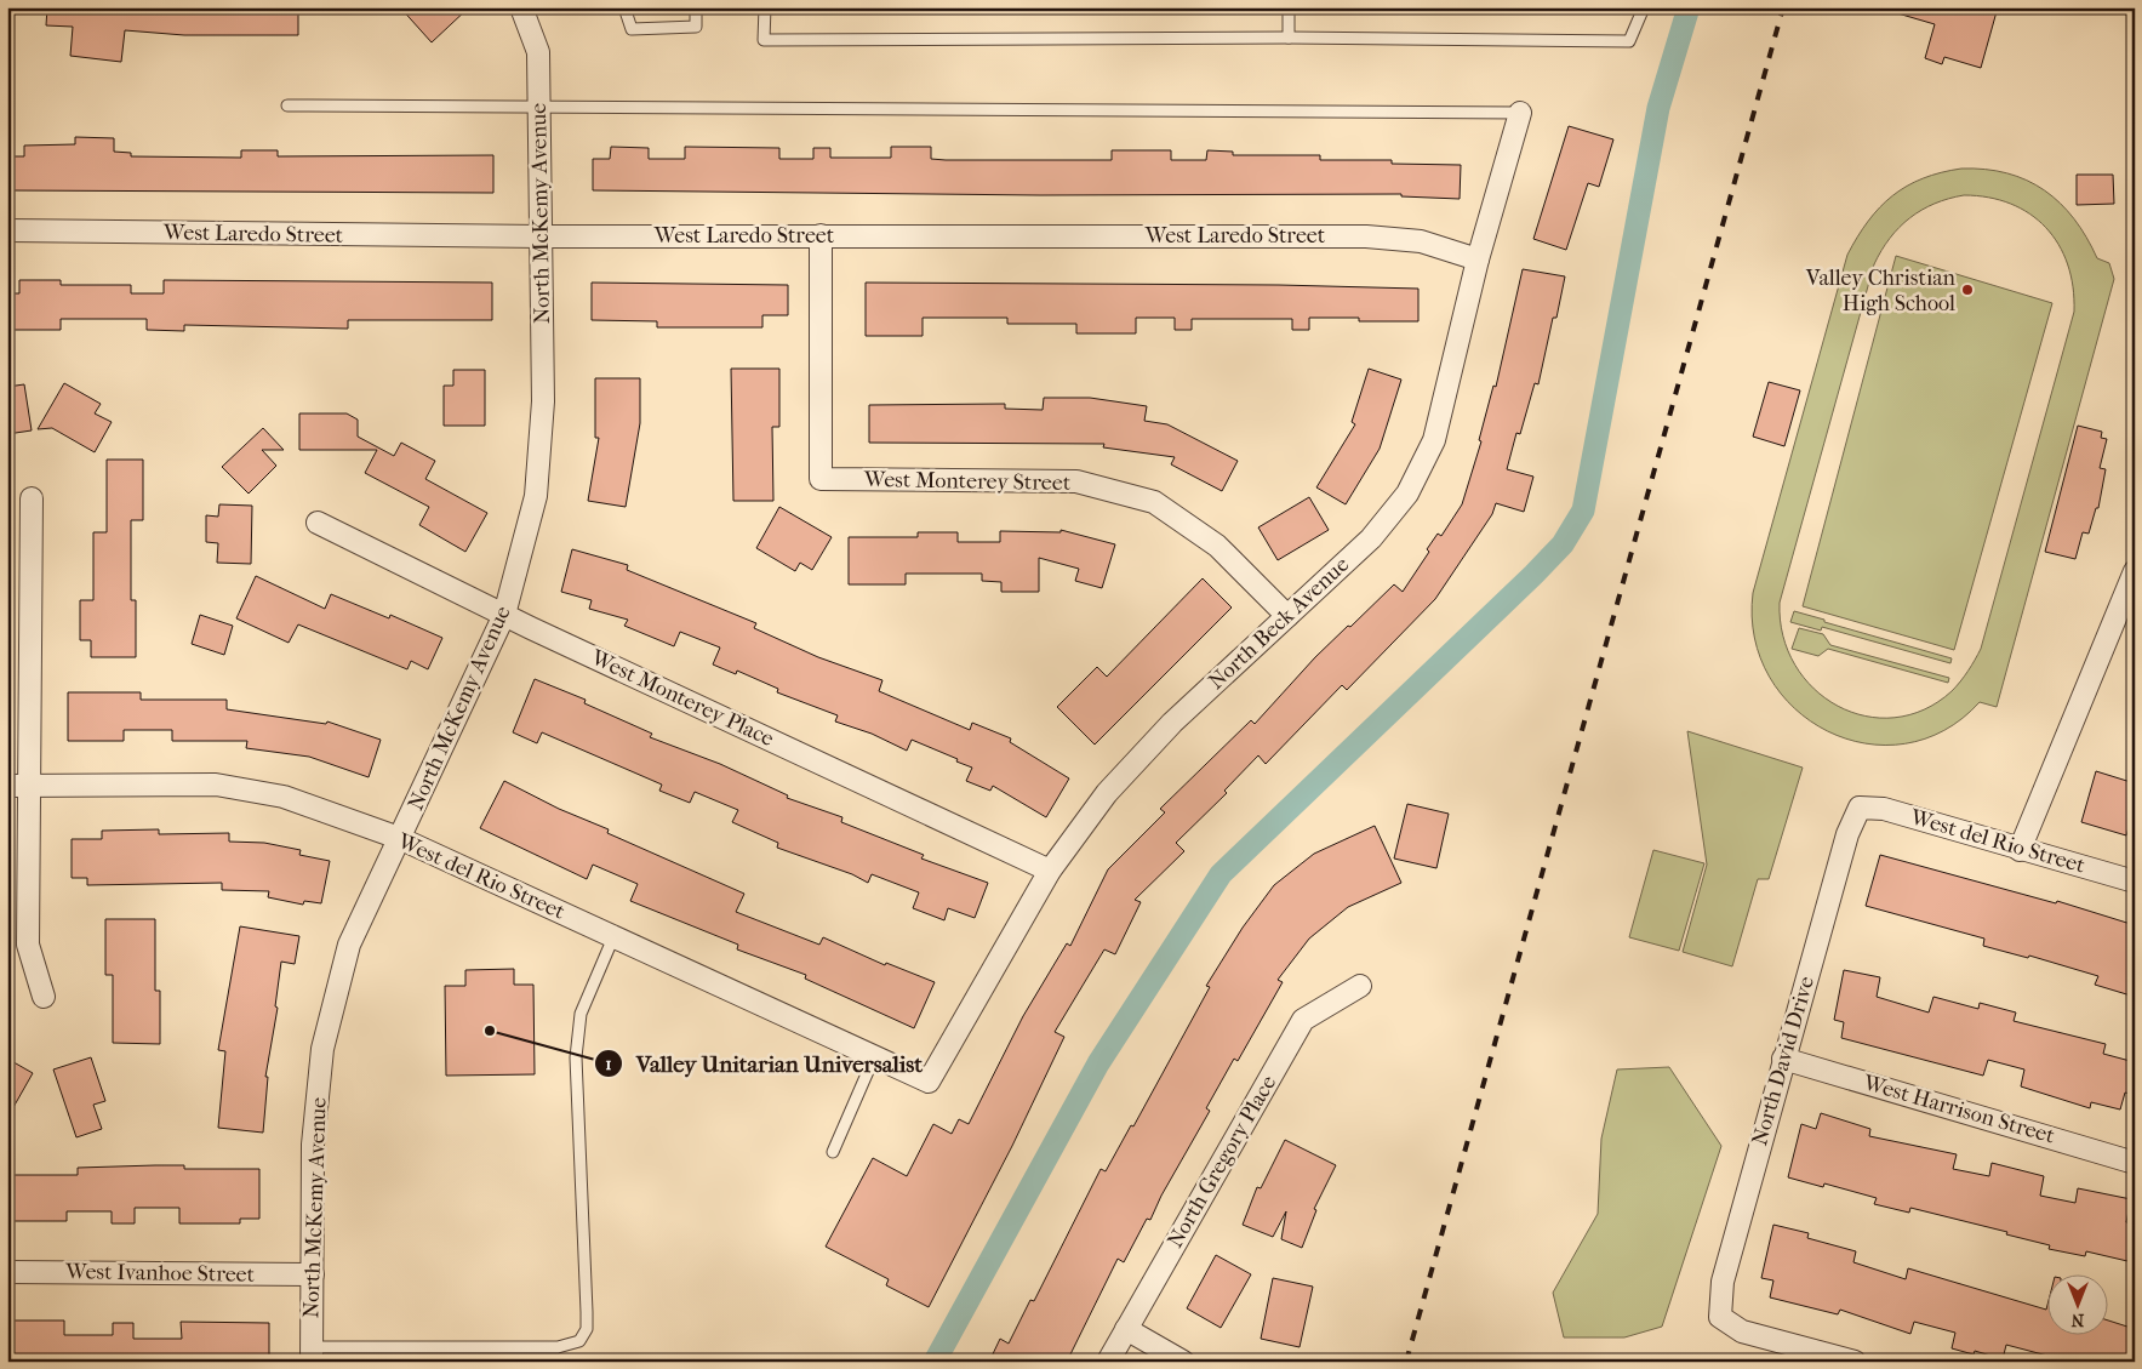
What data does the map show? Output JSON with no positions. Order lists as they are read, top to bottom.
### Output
{
  "streets": {
    "street": [
      "North McKemy Avenue",
      "West Laredo Street",
      "West Monterey Street",
      "North Beck Avenue",
      "West Monterey Place",
      "West del Rio Street",
      "North David Drive",
      "West Harrison Street",
      "North Gregory Place",
      "West Ivanhoe Street"
    ]
  },
  "crossings": [
    ["North McKemy Avenue", "West Laredo Street"],
    ["North McKemy Avenue", "West Monterey Place"],
    ["North McKemy Avenue", "West del Rio Street"],
    ["North McKemy Avenue", "West Ivanhoe Street"],
    ["West Laredo Street", "West Monterey Street"],
    ["West Laredo Street", "North Beck Avenue"],
    ["West Monterey Street", "North Beck Avenue"],
    ["North Beck Avenue", "West Monterey Place"],
    ["North Beck Avenue", "West del Rio Street"],
    ["West del Rio Street", "North David Drive"],
    ["North David Drive", "West Harrison Street"]
  ],
  "places": ["Valley Christian High School", "Valley Unitarian Universalist"],
  "north": "bottom"
}
